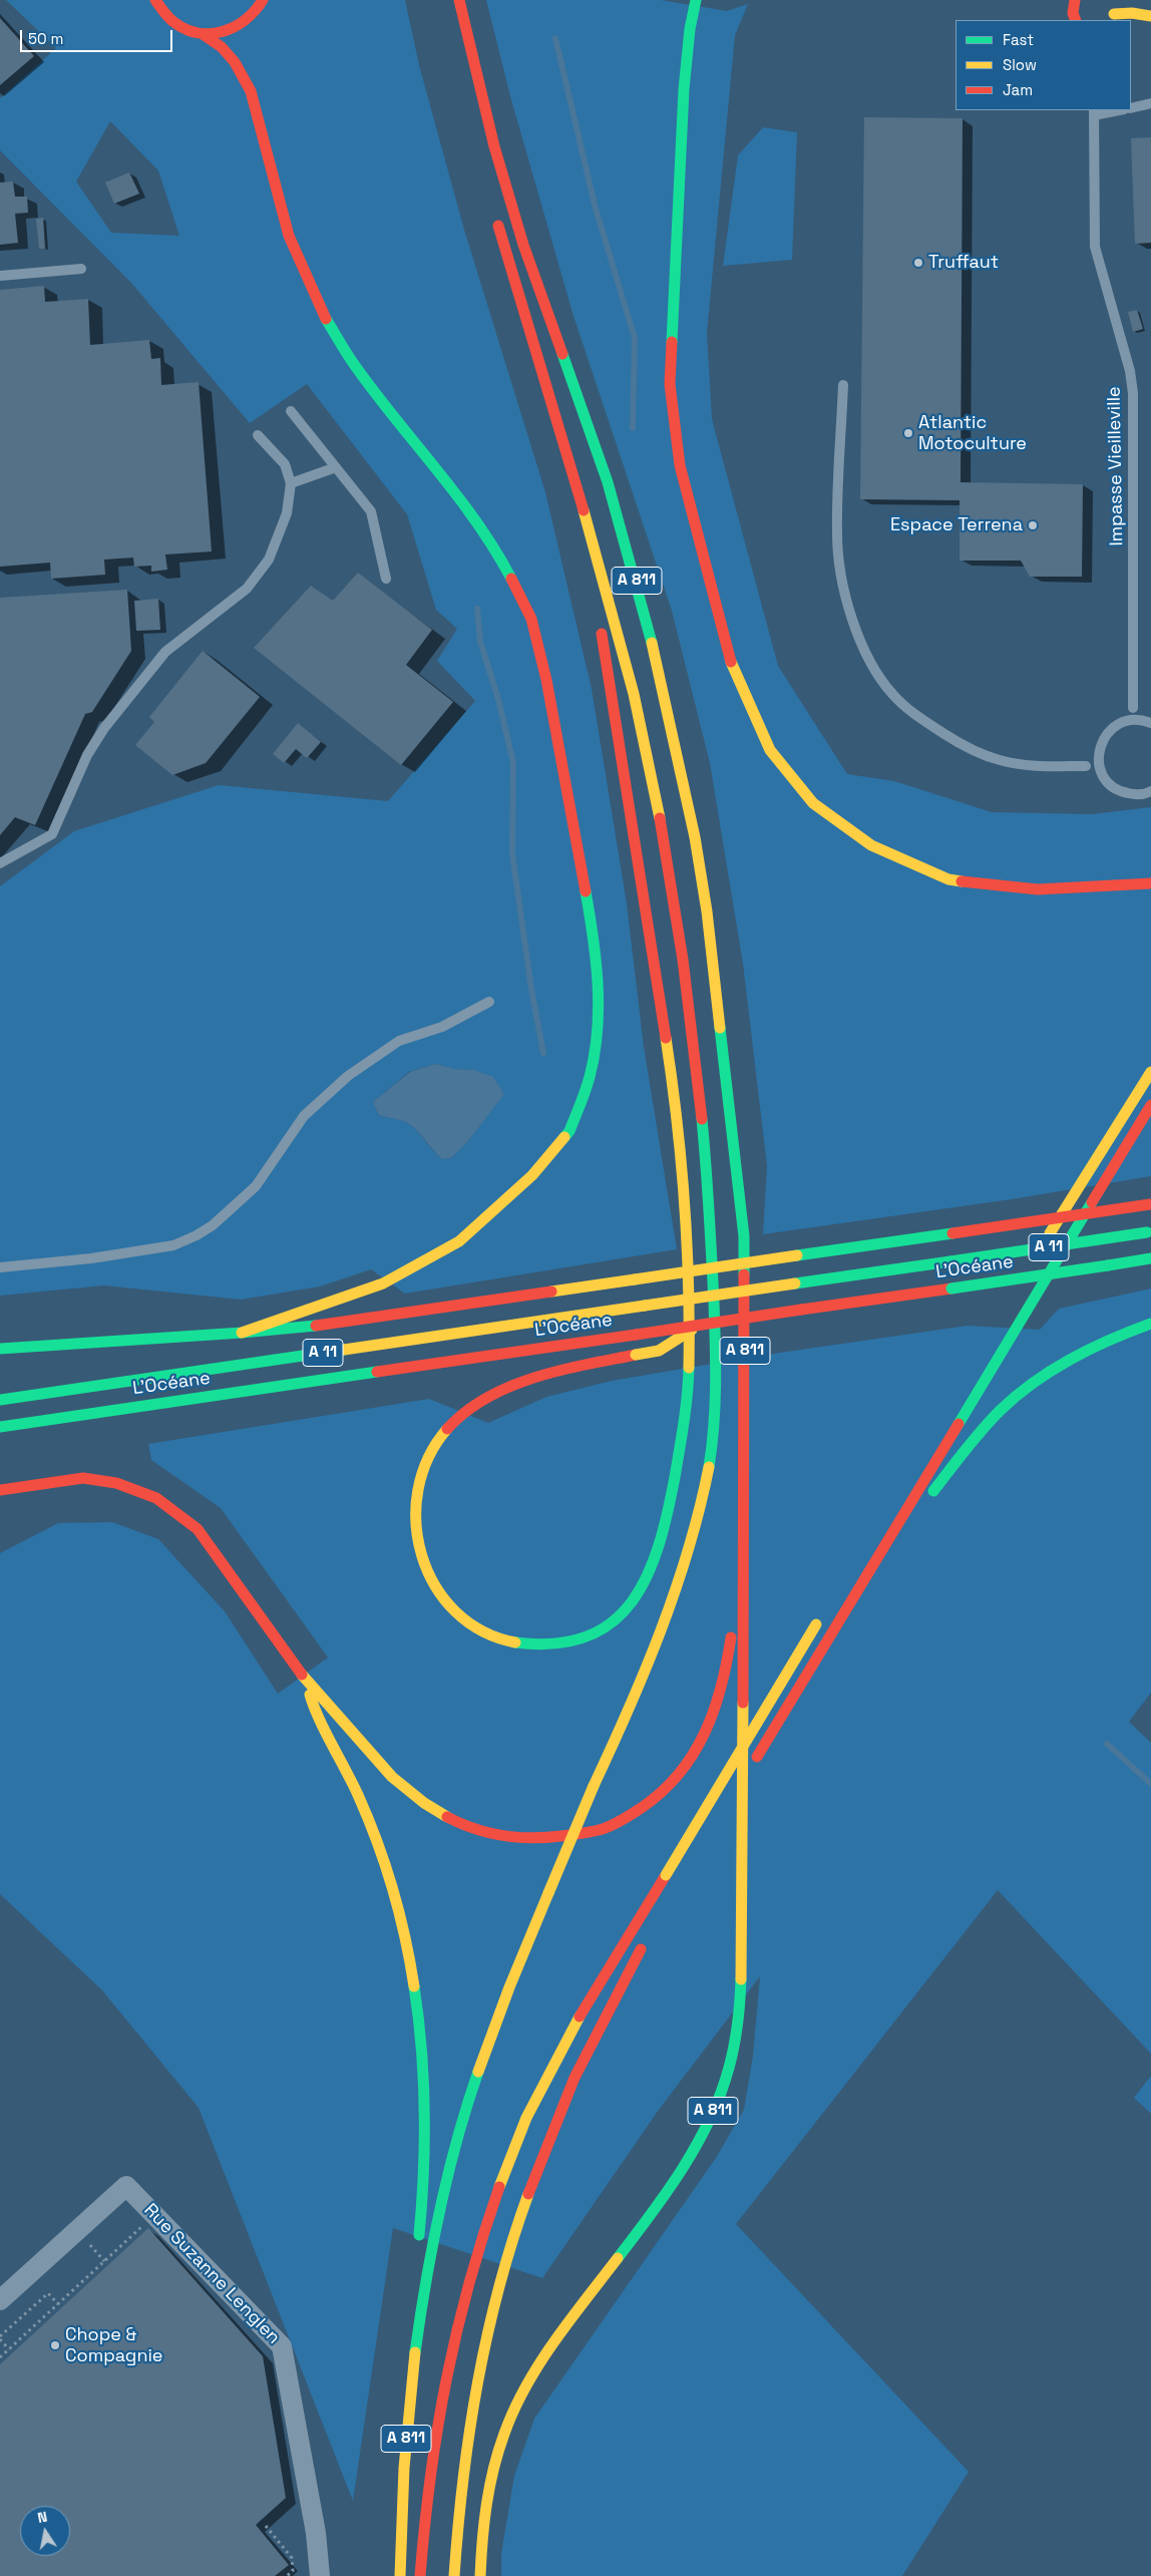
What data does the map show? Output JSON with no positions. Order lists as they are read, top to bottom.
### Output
{
  "streets": {
    "main road": ["A 811", "A 11", "L’Océane"],
    "street": ["Rue Suzanne Lenglen"],
    "lane": ["Impasse Vieilleville"]
  },
  "places": [
    "Truffaut",
    "Atlantic Motoculture",
    "Espace Terrena",
    "Chope & Compagnie"
  ],
  "legend": ["Fast", "Slow", "Jam"],
  "scale_bar": "50 m",
  "north": "top"
}
